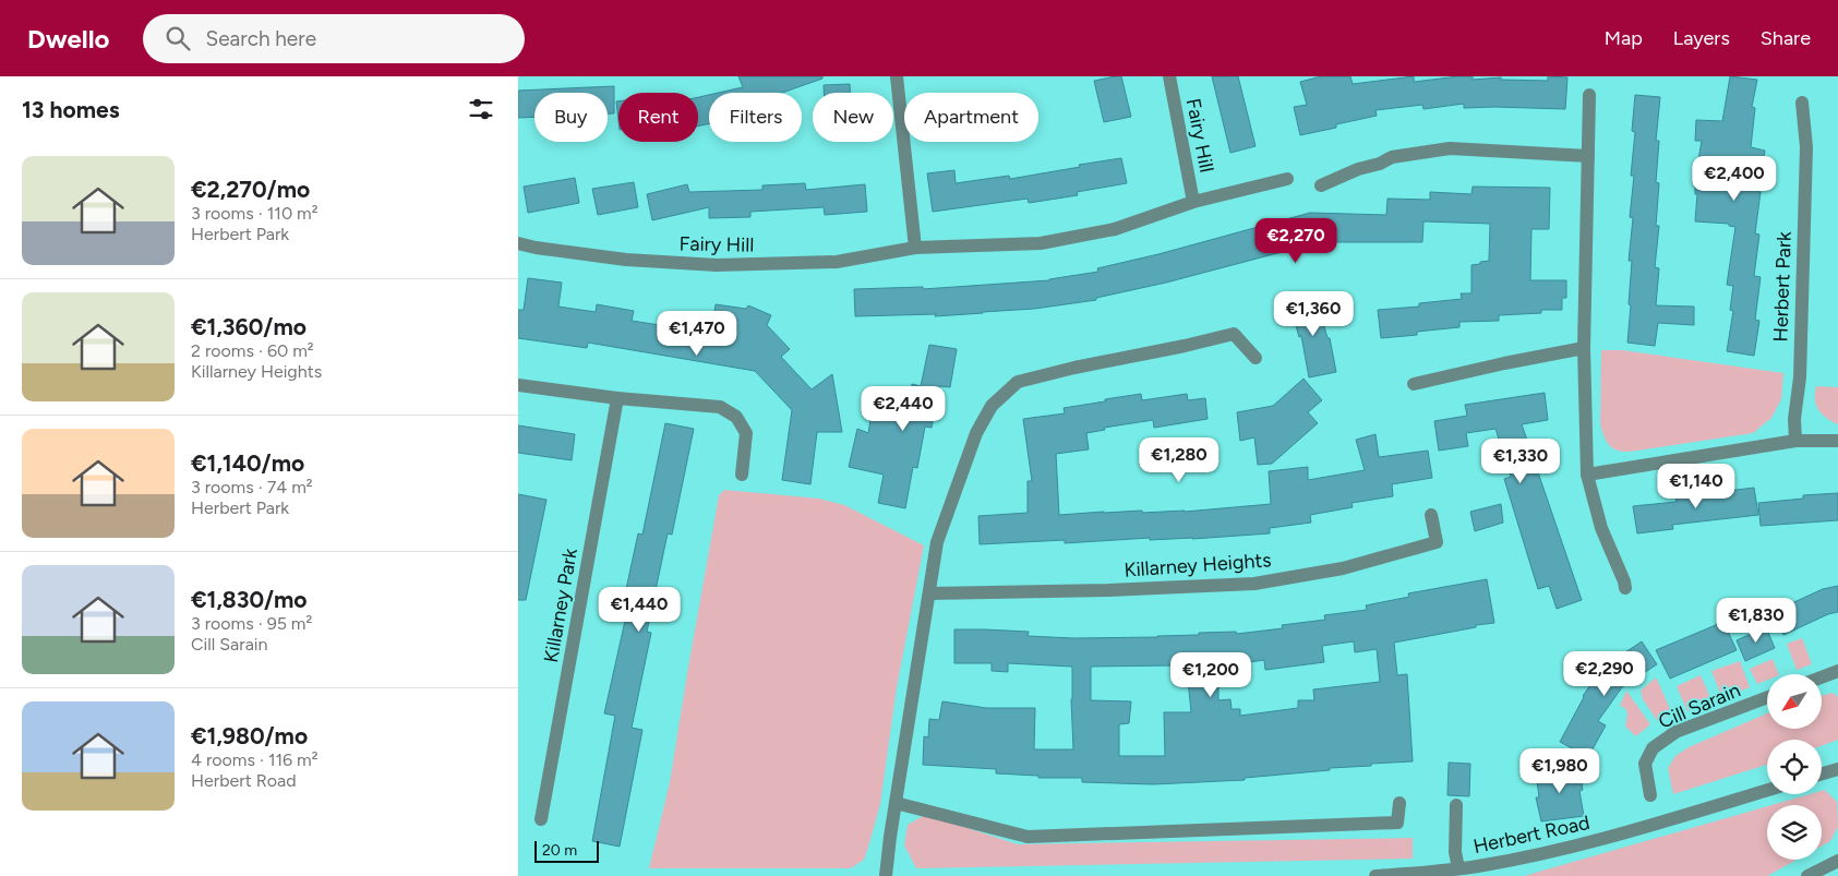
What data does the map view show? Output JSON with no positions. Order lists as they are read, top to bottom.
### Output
{
  "streets": {
    "street": [
      "Fairy Hill",
      "Herbert Park",
      "Killarney Heights",
      "Killarney Park",
      "Cill Sarain",
      "Herbert Road"
    ]
  },
  "scale_bar": "20 m",
  "north": "bottom left",
  "page": {
    "header": "Dwello",
    "search": "Search here",
    "nav": ["Map", "Layers", "Share"],
    "heading": "13 homes",
    "chip": [
      "Buy",
      "Rent",
      "Filters",
      "New",
      "Apartment"
    ],
    "list": [
      {
        "name": "€2,270/mo",
        "note": "3 rooms · 110 m² · Herbert Park"
      },
      {
        "name": "€1,360/mo",
        "note": "2 rooms · 60 m² · Killarney Heights"
      },
      {
        "name": "€1,140/mo",
        "note": "3 rooms · 74 m² · Herbert Park"
      },
      {
        "name": "€1,830/mo",
        "note": "3 rooms · 95 m² · Cill Sarain"
      },
      {
        "name": "€1,980/mo",
        "note": "4 rooms · 116 m² · Herbert Road"
      }
    ],
    "price": [
      "€2,400",
      "€2,270",
      "€1,360",
      "€1,470",
      "€2,440",
      "€1,280",
      "€1,330",
      "€1,140",
      "€1,440",
      "€1,830",
      "€2,290",
      "€1,200",
      "€1,980"
    ],
    "scale": "20 m"
  }
}
